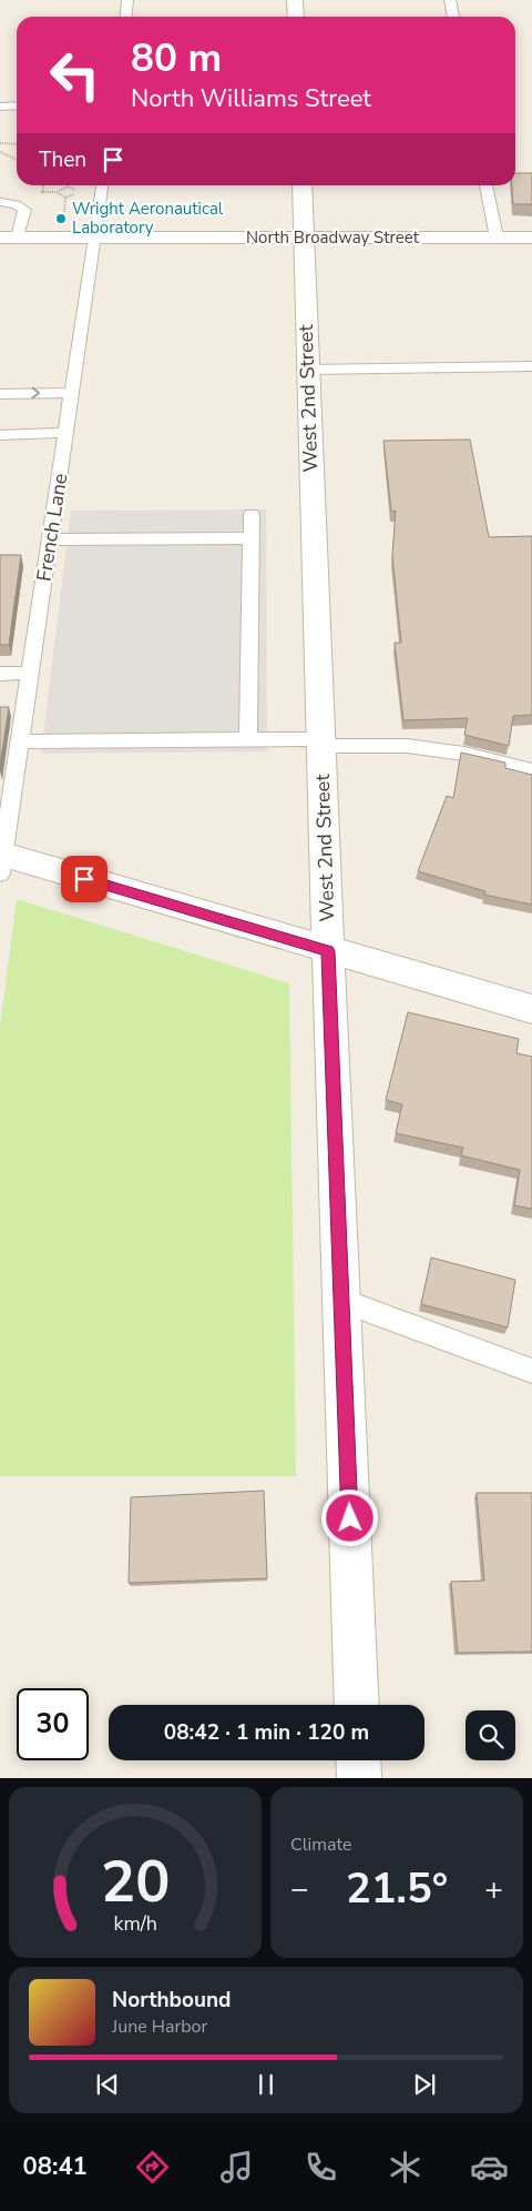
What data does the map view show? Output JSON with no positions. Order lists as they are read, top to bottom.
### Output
{
  "streets": {
    "street": ["North Broadway Street", "West 2nd Street"],
    "lane": ["French Lane"]
  },
  "crossings": [
    ["North Broadway Street", "West 2nd Street"],
    ["North Broadway Street", "French Lane"]
  ],
  "places": ["Wright Aeronautical Laboratory"],
  "page": {
    "turn": ["80 m", "North Williams Street"],
    "then": "Then",
    "limit": "30",
    "trip": "08:42 · 1 min · 120 m",
    "tile": "Climate",
    "heat": ["−", "21.5°", "+"],
    "song": ["Northbound", "June Harbor"],
    "tabs": "08:41",
    "gauge": ["20", "km/h"]
  }
}
